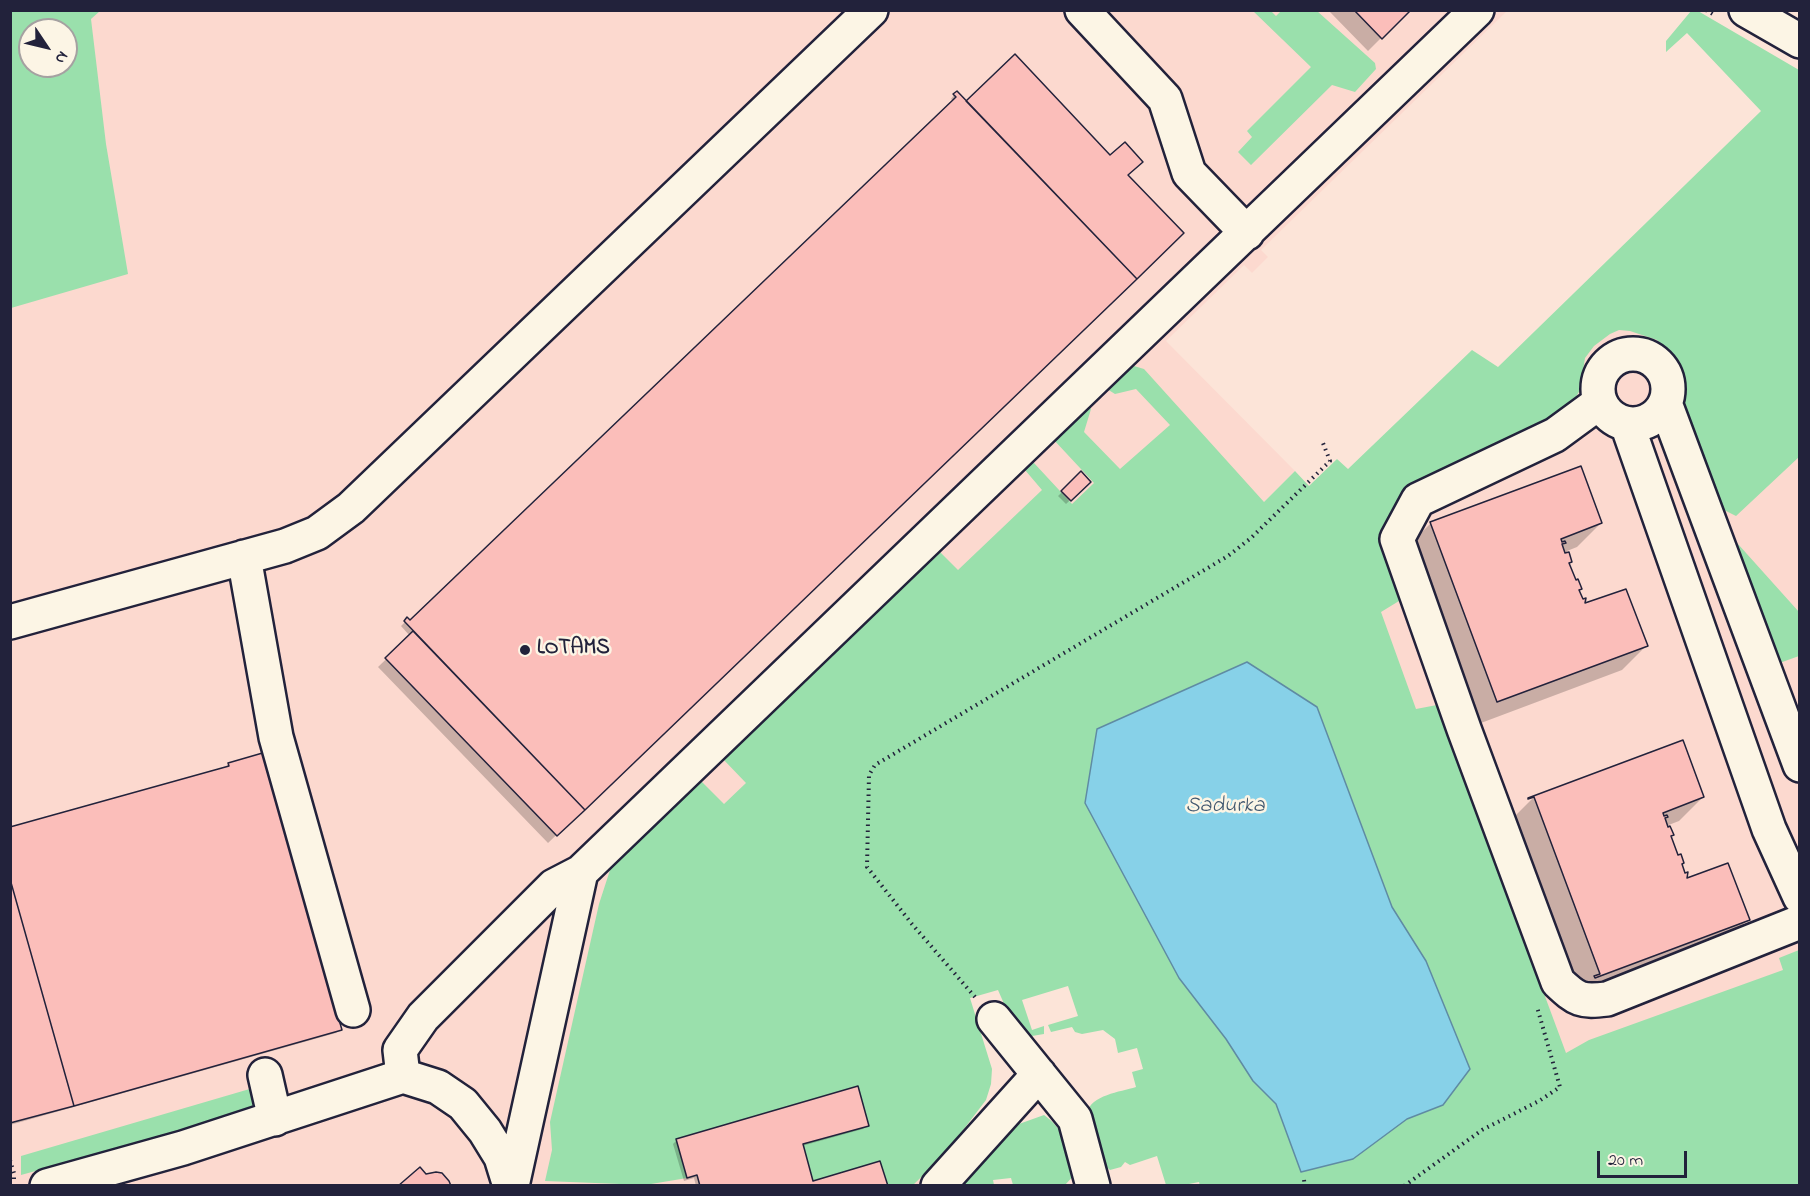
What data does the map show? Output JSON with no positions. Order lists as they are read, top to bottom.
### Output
{
  "water": ["Sadurka"],
  "places": ["LOTAMS"],
  "scale_bar": "20 m",
  "north": "bottom right"
}
